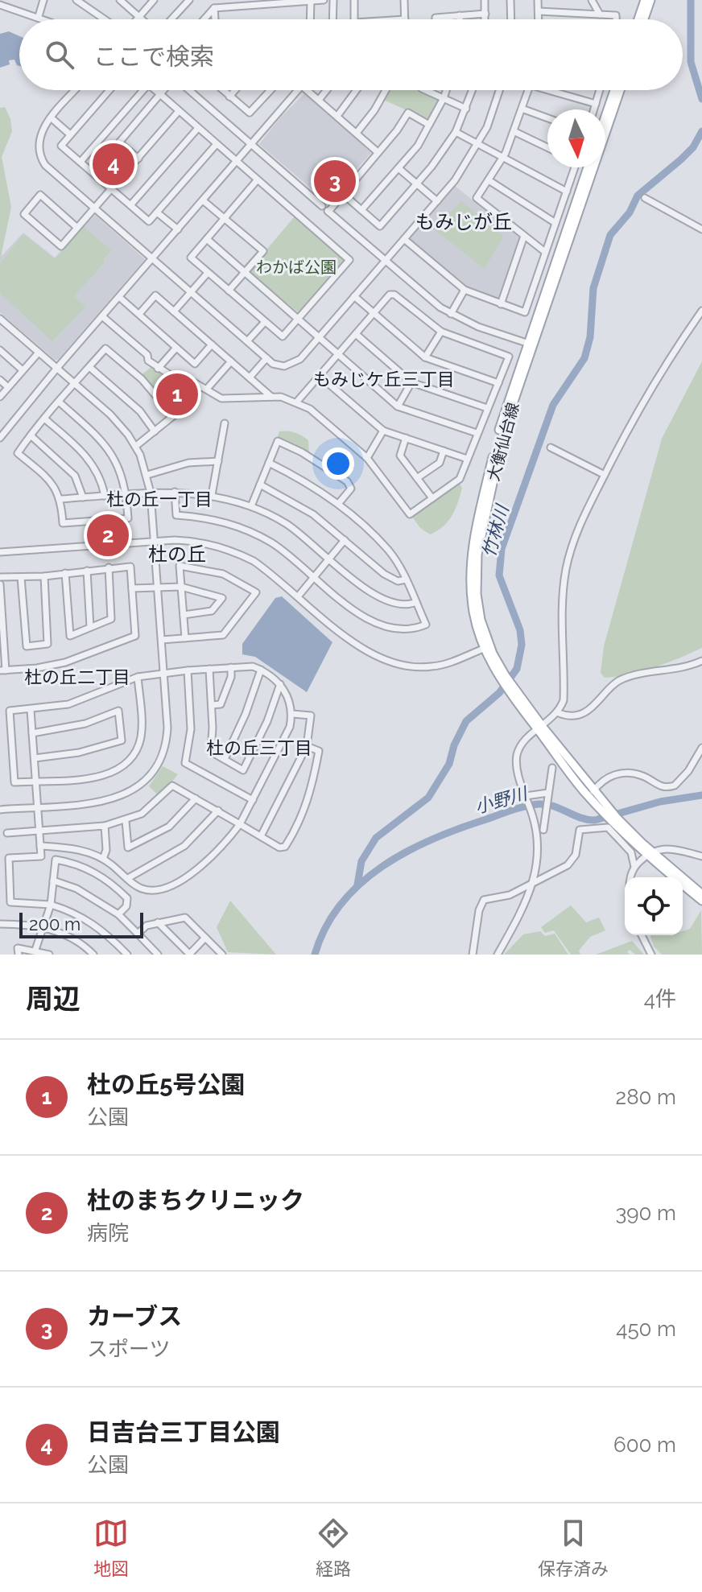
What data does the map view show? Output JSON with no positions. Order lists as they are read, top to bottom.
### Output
{
  "streets": {
    "main road": ["大衡仙台線"]
  },
  "districts": [
    "もみじが丘",
    "もみじケ丘三丁目",
    "杜の丘一丁目",
    "杜の丘",
    "杜の丘二丁目",
    "杜の丘三丁目"
  ],
  "water": ["竹林川", "小野川"],
  "parks": ["わかば公園"],
  "scale_bar": "200 m",
  "north": "bottom",
  "page": {
    "search": "ここで検索",
    "pins": [
      "4",
      "3",
      "1",
      "2"
    ],
    "scale": "200 m",
    "heading": ["周辺", "4件"],
    "list": [
      {
        "mark": "1",
        "name": "杜の丘5号公園",
        "note": "公園",
        "value": "280 m"
      },
      {
        "mark": "2",
        "name": "杜のまちクリニック",
        "note": "病院",
        "value": "390 m"
      },
      {
        "mark": "3",
        "name": "カーブス",
        "note": "スポーツ",
        "value": "450 m"
      },
      {
        "mark": "4",
        "name": "日吉台三丁目公園",
        "note": "公園",
        "value": "600 m"
      }
    ],
    "nav": ["地図", "経路", "保存済み"]
  }
}
